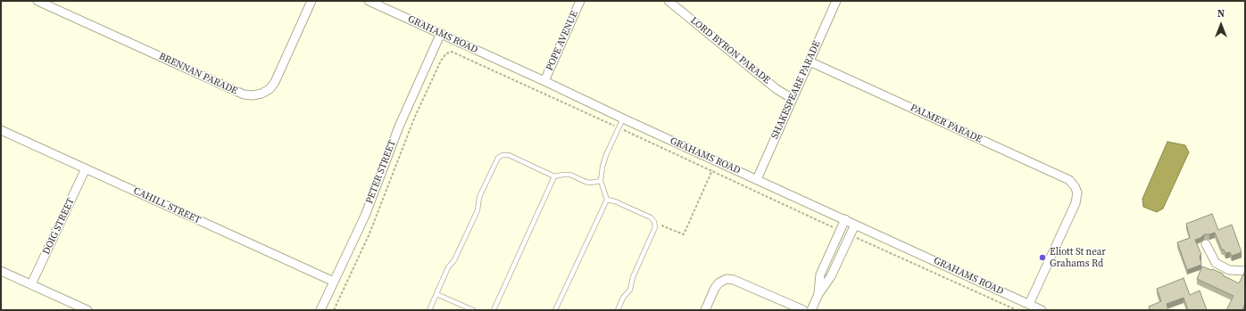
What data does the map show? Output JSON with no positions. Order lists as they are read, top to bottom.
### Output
{
  "streets": {
    "street": [
      "GRAHAMS ROAD",
      "POPE AVENUE",
      "LORD BYRON PARADE",
      "BRENNAN PARADE",
      "SHAKESPEARE PARADE",
      "PALMER PARADE",
      "PETER STREET",
      "CAHILL STREET",
      "DOIG STREET"
    ]
  },
  "crossings": [
    ["GRAHAMS ROAD", "POPE AVENUE"],
    ["GRAHAMS ROAD", "SHAKESPEARE PARADE"],
    ["GRAHAMS ROAD", "PALMER PARADE"],
    ["GRAHAMS ROAD", "PETER STREET"],
    ["LORD BYRON PARADE", "SHAKESPEARE PARADE"],
    ["SHAKESPEARE PARADE", "PALMER PARADE"],
    ["PETER STREET", "CAHILL STREET"],
    ["CAHILL STREET", "DOIG STREET"]
  ],
  "places": ["Eliott St near Grahams Rd"],
  "north": "top"
}
